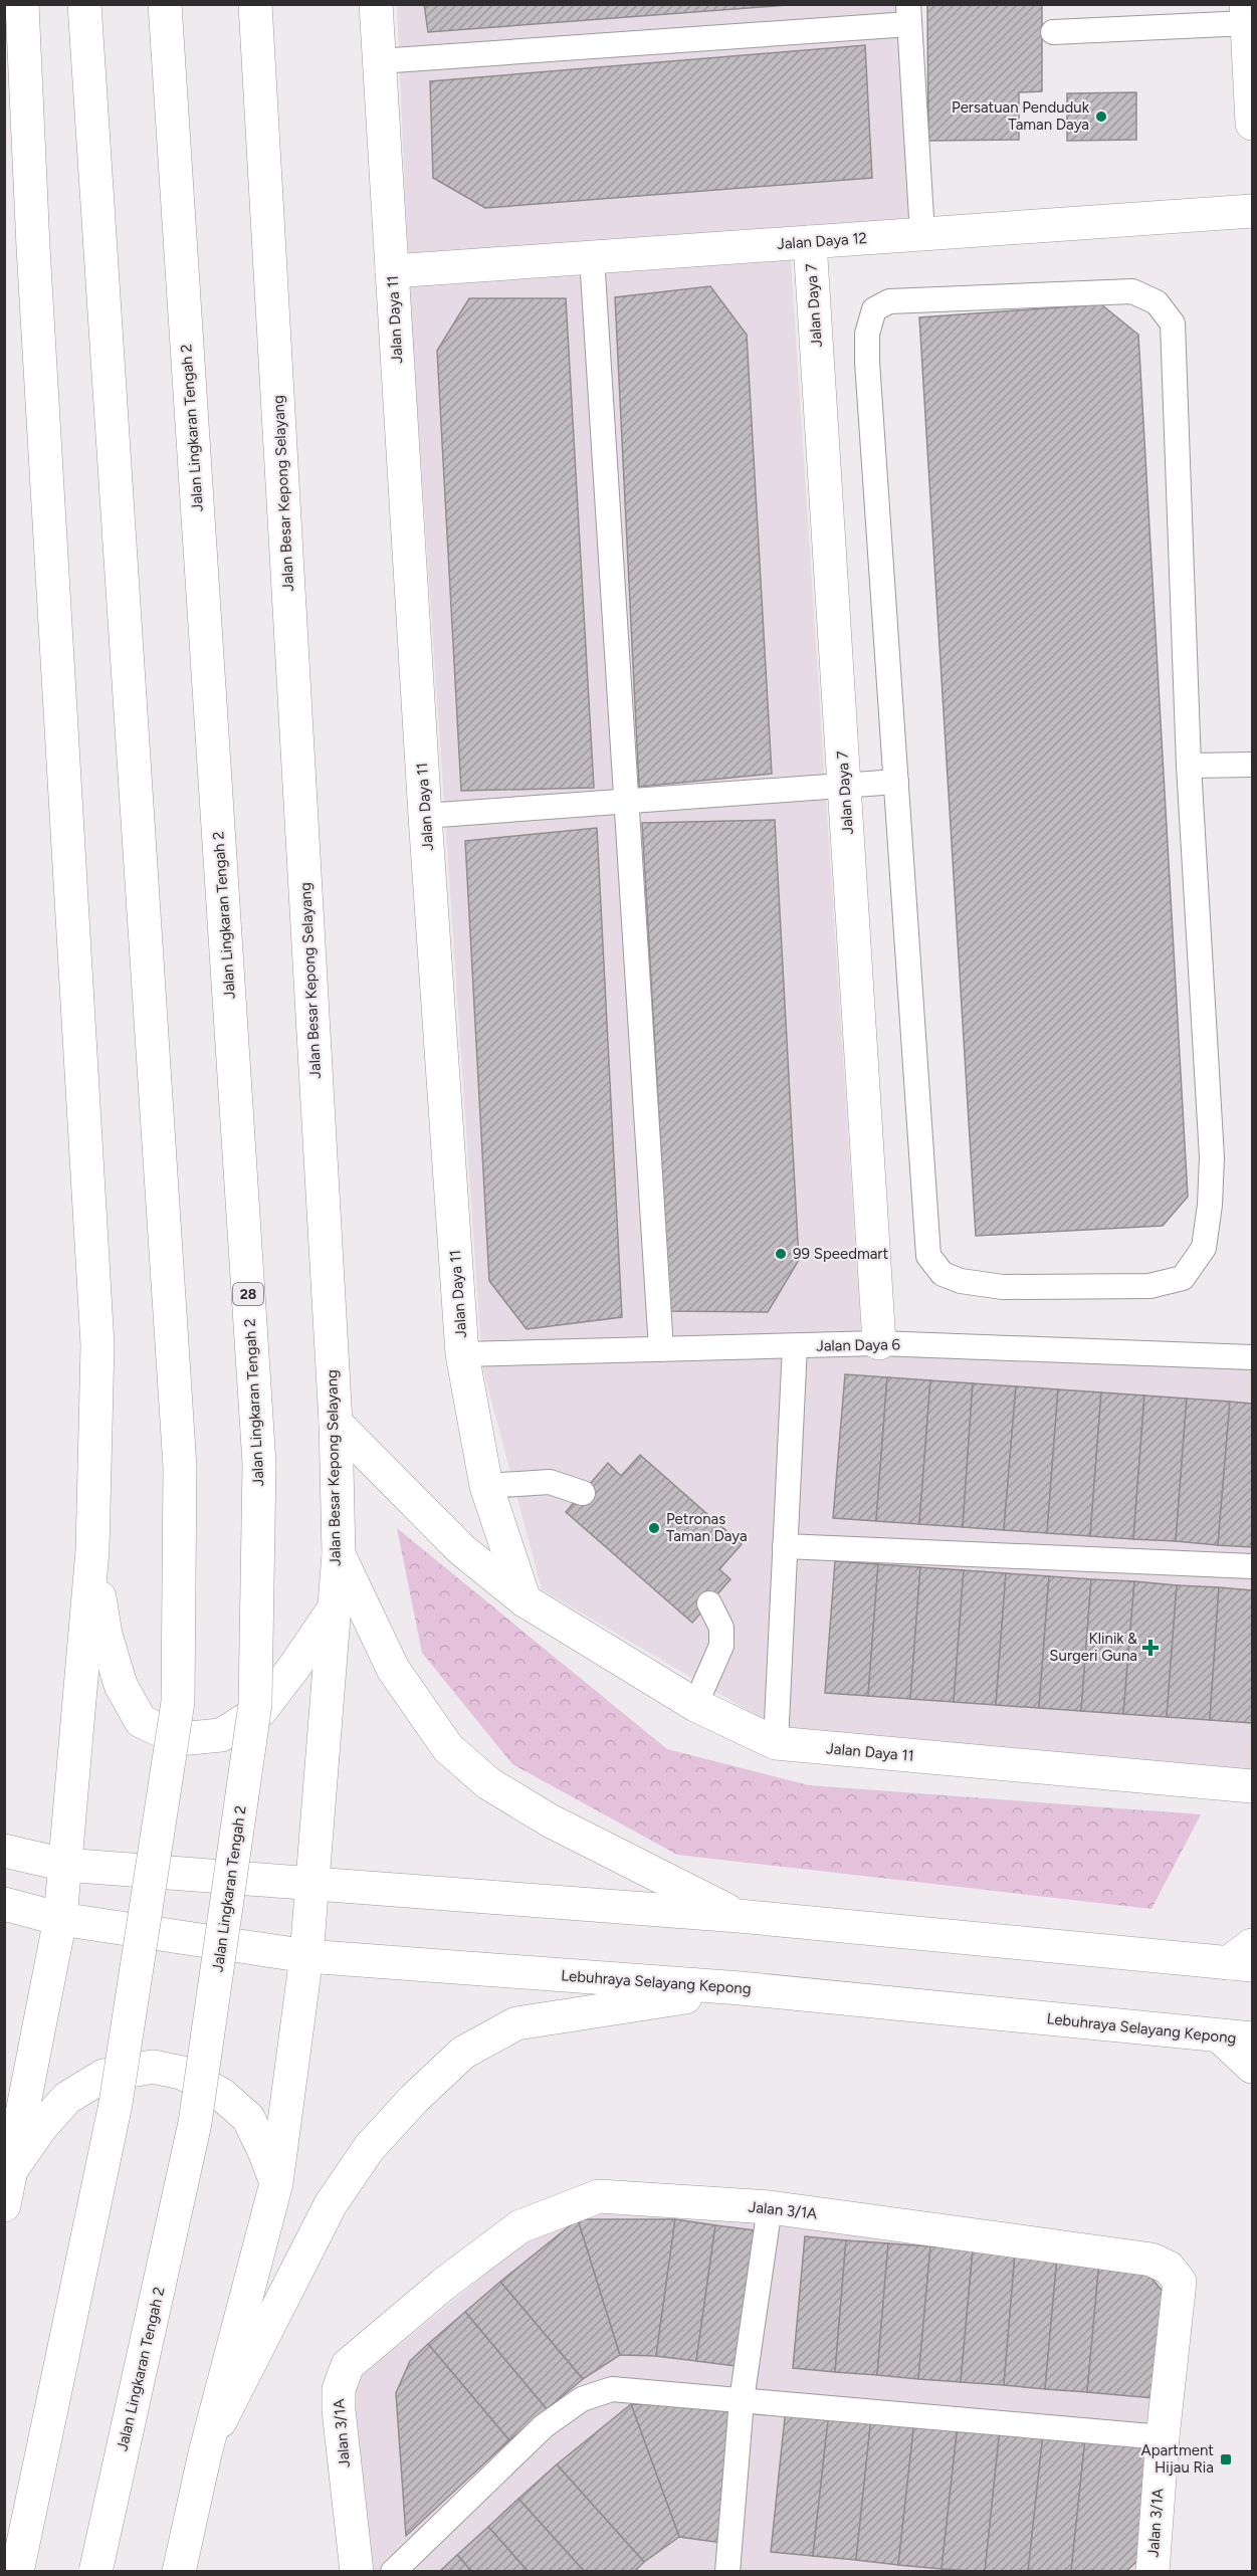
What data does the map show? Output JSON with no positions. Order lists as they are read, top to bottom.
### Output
{
  "streets": {
    "main road": [
      "Jalan Daya 12",
      "Jalan Daya 7",
      "Jalan Daya 11",
      "Jalan Lingkaran Tengah 2",
      "Jalan Besar Kepong Selayang",
      "28",
      "Lebuhraya Selayang Kepong",
      "Jalan 3/1A"
    ],
    "lane": ["Jalan Daya 6"]
  },
  "crossings": [
    ["Jalan Daya 12", "Jalan Daya 7"],
    ["Jalan Daya 12", "Jalan Daya 11"],
    ["Jalan Daya 7", "Jalan Daya 6"],
    ["Jalan Daya 11", "Jalan Besar Kepong Selayang"],
    ["Jalan Daya 11", "Jalan Daya 6"],
    ["Jalan Besar Kepong Selayang", "Lebuhraya Selayang Kepong"]
  ],
  "places": {
    "other": ["Persatuan Penduduk Taman Daya", "99 Speedmart", "Petronas Taman Daya"],
    "health": ["Klinik & Surgeri Guna"],
    "transit": ["Apartment Hijau Ria"]
  }
}
